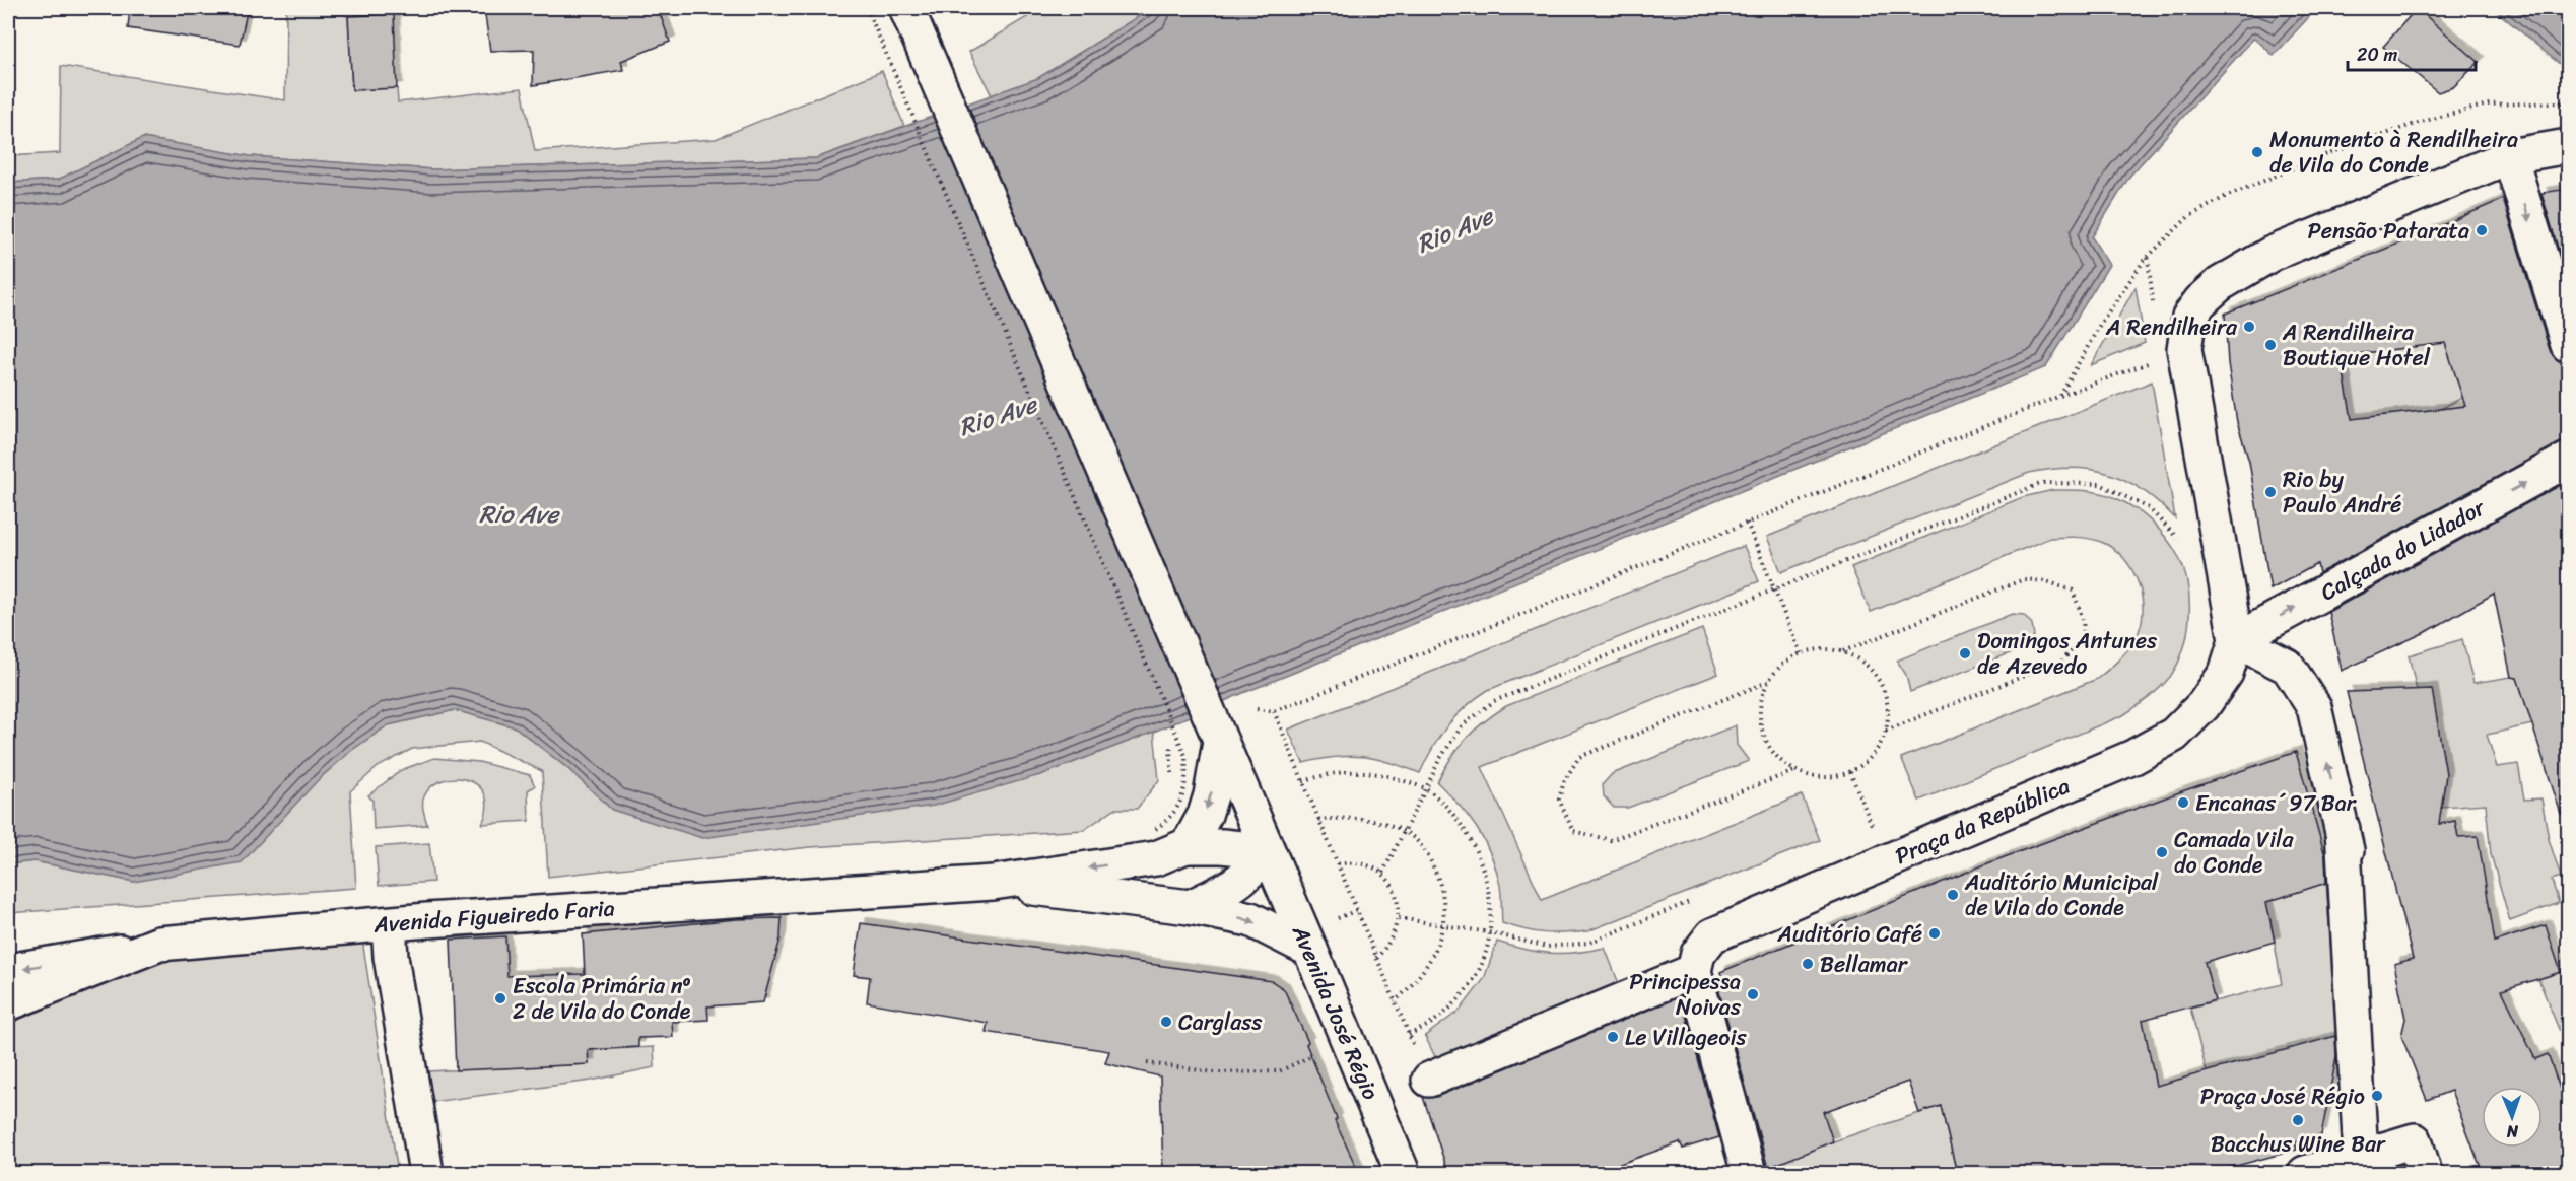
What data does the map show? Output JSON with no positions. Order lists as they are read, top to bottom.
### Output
{
  "streets": {
    "street": [
      "Calçada do Lidador",
      "Praça da República",
      "Avenida Figueiredo Faria",
      "Avenida José Régio"
    ]
  },
  "crossings": [
    ["Calçada do Lidador", "Praça da República"],
    ["Avenida Figueiredo Faria", "Avenida José Régio"]
  ],
  "one_way": ["Calçada do Lidador"],
  "water": ["Rio Ave"],
  "places": [
    "Monumento à Rendilheira de Vila do Conde",
    "Pensão Patarata",
    "A Rendilheira",
    "A Rendilheira Boutique Hotel",
    "Rio by Paulo André",
    "Domingos Antunes de Azevedo",
    "Encanas´97 Bar",
    "Camada Vila do Conde",
    "Auditório Municipal de Vila do Conde",
    "Auditório Café",
    "Bellamar",
    "Principessa Noivas",
    "Escola Primária nº 2 de Vila do Conde",
    "Carglass",
    "Le Villageois",
    "Praça José Régio",
    "Bacchus Wine Bar"
  ],
  "scale_bar": "20 m",
  "north": "bottom"
}
